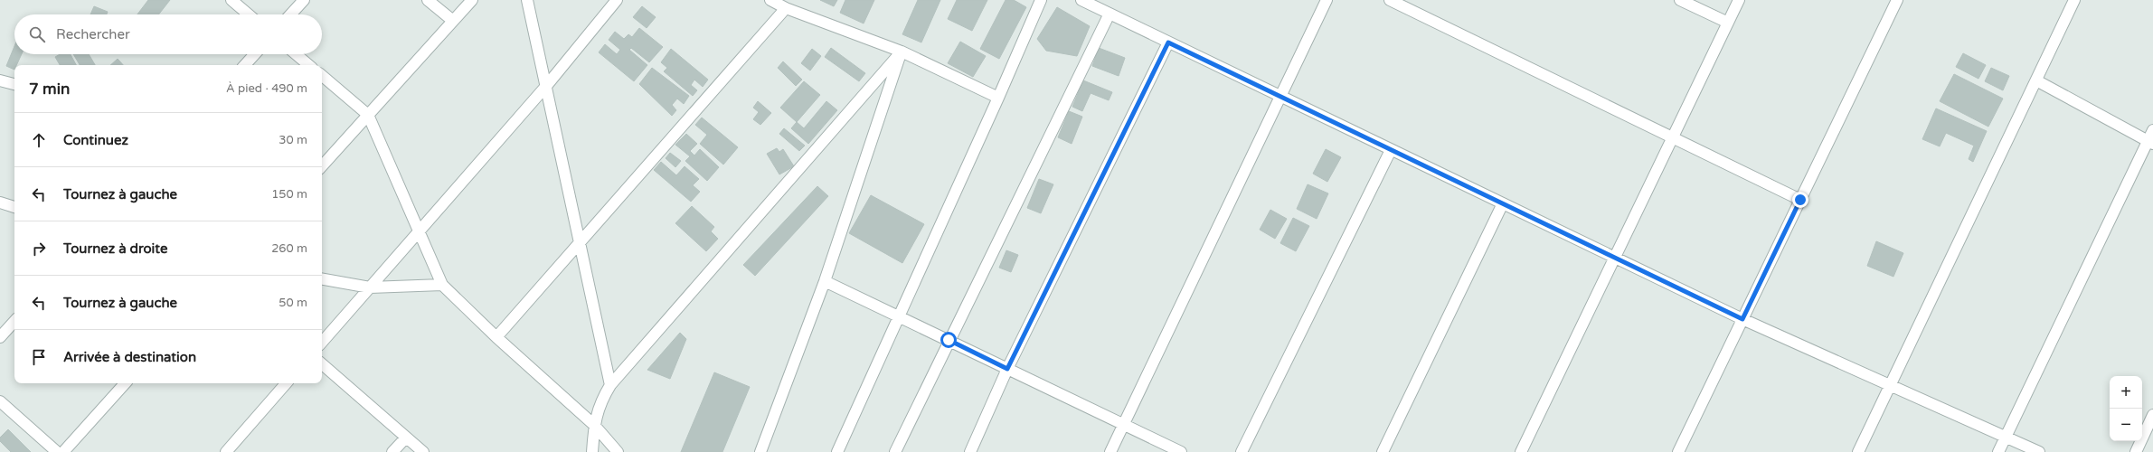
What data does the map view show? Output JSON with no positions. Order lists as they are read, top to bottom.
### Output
{
  "page": {
    "search": "Rechercher",
    "heading": ["7 min", "À pied · 490 m"],
    "list": [
      ["Continuez", "30 m"],
      ["Tournez à gauche", "150 m"],
      ["Tournez à droite", "260 m"],
      ["Tournez à gauche", "50 m"],
      "Arrivée à destination"
    ],
    "map_buttons": ["+", "−"]
  }
}
